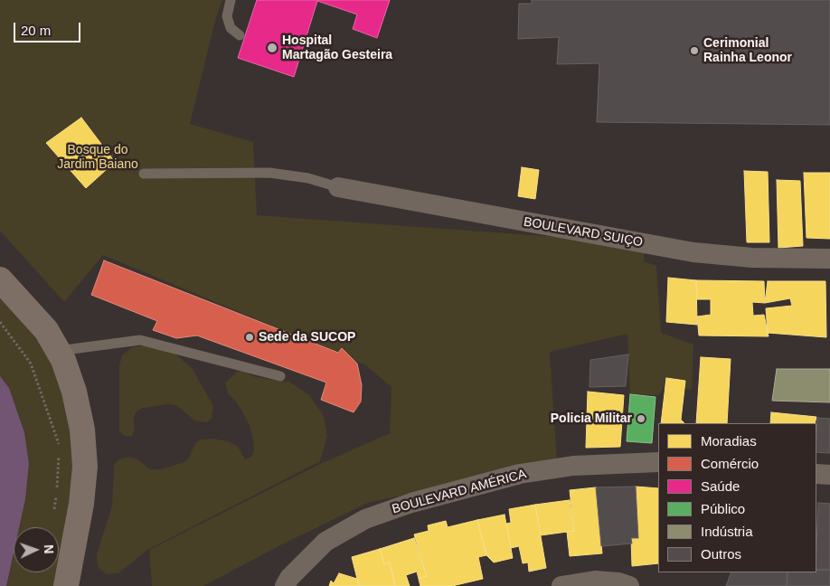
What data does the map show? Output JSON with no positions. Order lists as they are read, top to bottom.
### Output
{
  "streets": {
    "street": ["BOULEVARD SUIÇO", "BOULEVARD AMÉRICA"]
  },
  "parks": ["Bosque do Jardim Baiano"],
  "places": [
    "Hospital Martagão Gesteira",
    "Cerimonial Rainha Leonor",
    "Sede da SUCOP",
    "Policia Militar"
  ],
  "legend": [
    "Moradias",
    "Comércio",
    "Saúde",
    "Público",
    "Indústria",
    "Outros"
  ],
  "scale_bar": "20 m",
  "north": "right"
}
